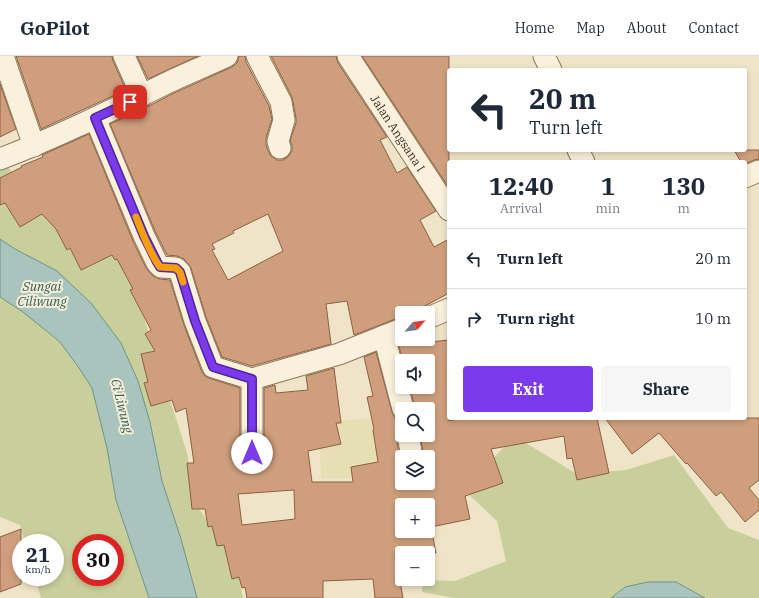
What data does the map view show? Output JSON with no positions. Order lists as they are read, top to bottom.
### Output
{
  "streets": {
    "street": ["Jalan Angsana I"]
  },
  "water": ["Sungai Ciliwung", "Ci Liwung"],
  "north": "top right",
  "page": {
    "header": "GoPilot",
    "nav": [
      "Home",
      "Map",
      "About",
      "Contact"
    ],
    "turn": ["20 m", "Turn left"],
    "eta": [
      "12:40",
      "Arrival",
      "1",
      "min",
      "130",
      "m"
    ],
    "list": [
      {
        "name": "Turn left",
        "value": "20 m"
      },
      {
        "name": "Turn right",
        "value": "10 m"
      }
    ],
    "map_buttons": ["+", "−"],
    "buttons": ["Exit", "Share"],
    "speed": "21 km/h",
    "limit": "30"
  }
}
